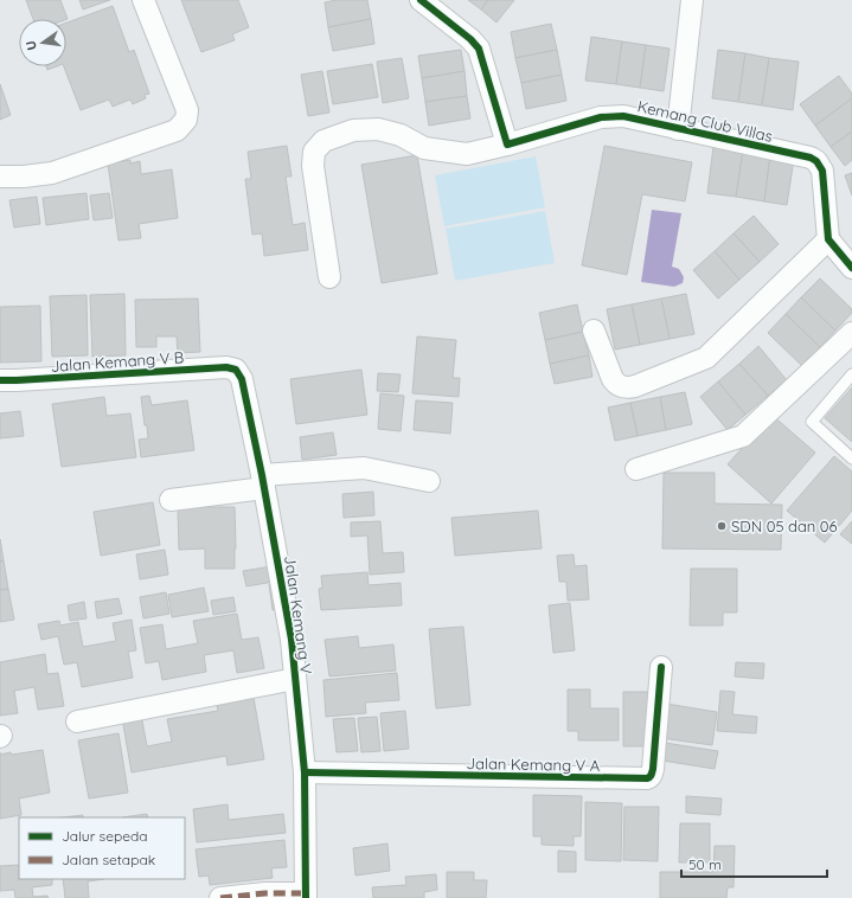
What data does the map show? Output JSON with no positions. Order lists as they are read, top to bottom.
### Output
{
  "streets": {
    "street": [
      "Kemang Club Villas",
      "Jalan Kemang V B",
      "Jalan Kemang V",
      "Jalan Kemang V A"
    ]
  },
  "crossings": [
    ["Jalan Kemang V B", "Jalan Kemang V"],
    ["Jalan Kemang V", "Jalan Kemang V A"]
  ],
  "places": ["SDN 05 dan 06"],
  "legend": ["Jalur sepeda", "Jalan setapak"],
  "scale_bar": "50 m",
  "north": "left"
}
